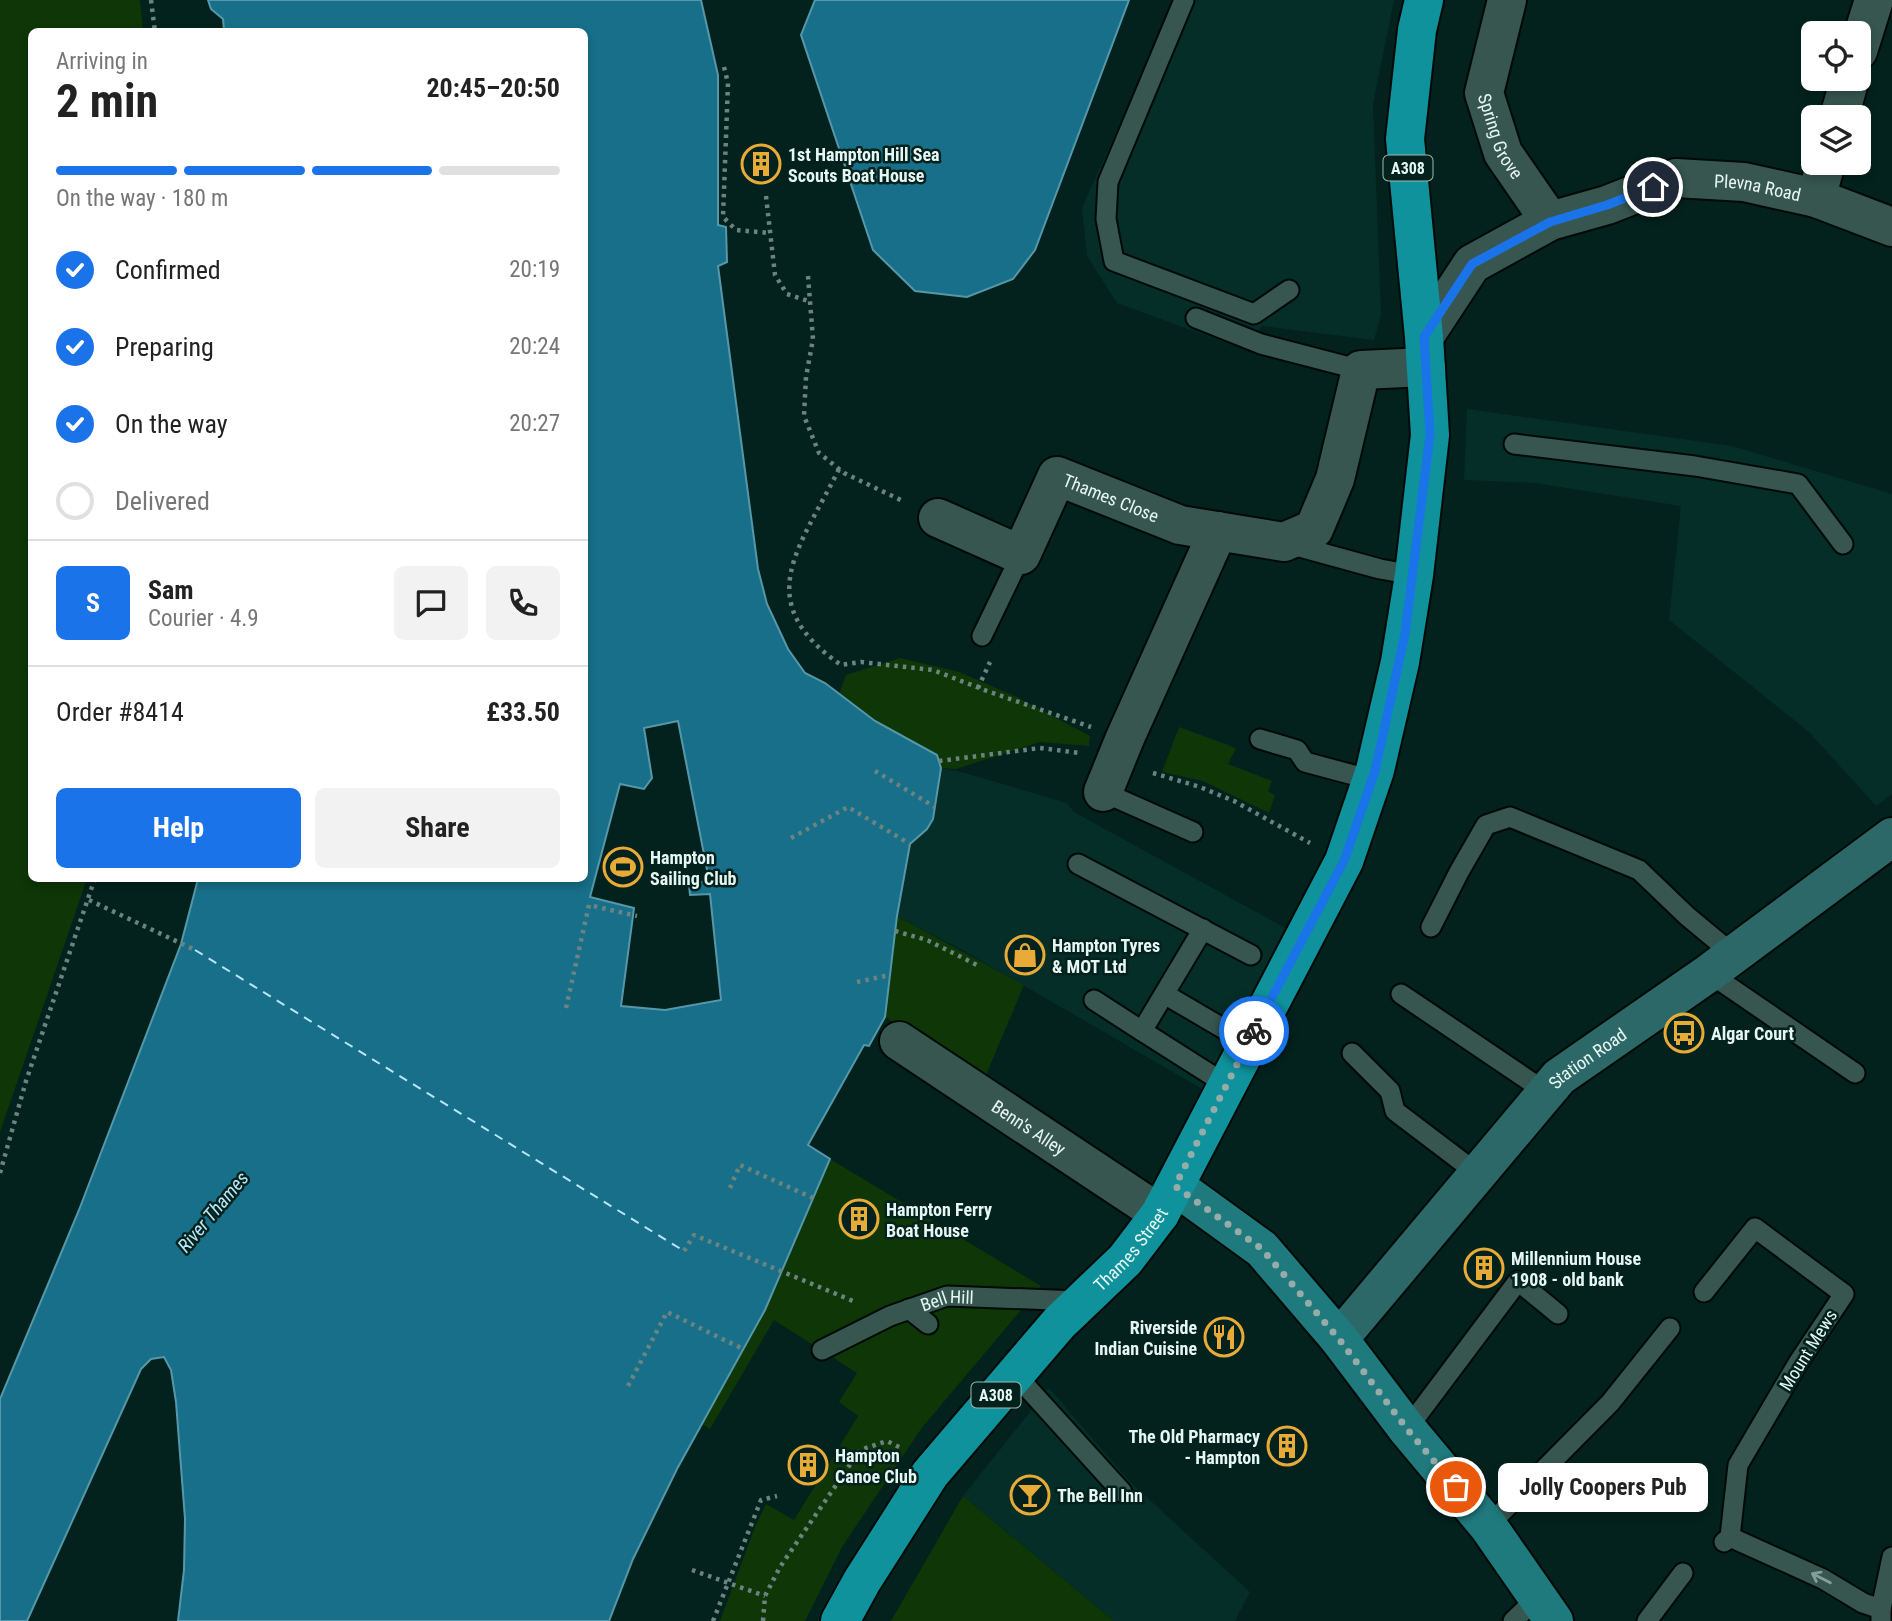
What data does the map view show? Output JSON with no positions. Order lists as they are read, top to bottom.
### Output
{
  "streets": {
    "highway": ["A308", "Thames Street"],
    "street": [
      "Spring Grove",
      "Plevna Road",
      "Thames Close",
      "Station Road",
      "Benn's Alley"
    ],
    "lane": ["Bell Hill", "Mount Mews"]
  },
  "crossings": [
    ["Spring Grove", "Plevna Road"],
    ["A308", "Plevna Road"],
    ["A308", "Thames Street"],
    ["Plevna Road", "Thames Street"],
    ["Benn's Alley", "Thames Street"],
    ["Thames Street", "Bell Hill"]
  ],
  "water": ["River Thames"],
  "places": {
    "building": [
      "1st Hampton Hill Sea Scouts Boat House",
      "Hampton Ferry Boat House",
      "Millennium House 1908 - old bank",
      "The Old Pharmacy - Hampton",
      "Hampton Canoe Club"
    ],
    "sports": ["Hampton Sailing Club"],
    "shop": ["Hampton Tyres & MOT Ltd"],
    "bus stop": ["Algar Court"],
    "restaurant": ["Riverside Indian Cuisine"],
    "other": ["Jolly Coopers Pub"],
    "bar": ["The Bell Inn"]
  },
  "page": {
    "heading": ["2 min", "Arriving in", "20:45–20:50"],
    "panel": [
      "Sam",
      "Courier · 4.9",
      "Order #8414",
      "£33.50"
    ],
    "bar": "On the way · 180 m",
    "list": [
      ["Confirmed", "20:19"],
      ["Preparing", "20:24"],
      ["On the way", "20:27"],
      "Delivered"
    ],
    "round": "S",
    "buttons": ["Help", "Share"],
    "bubble": "Jolly Coopers Pub"
  }
}
